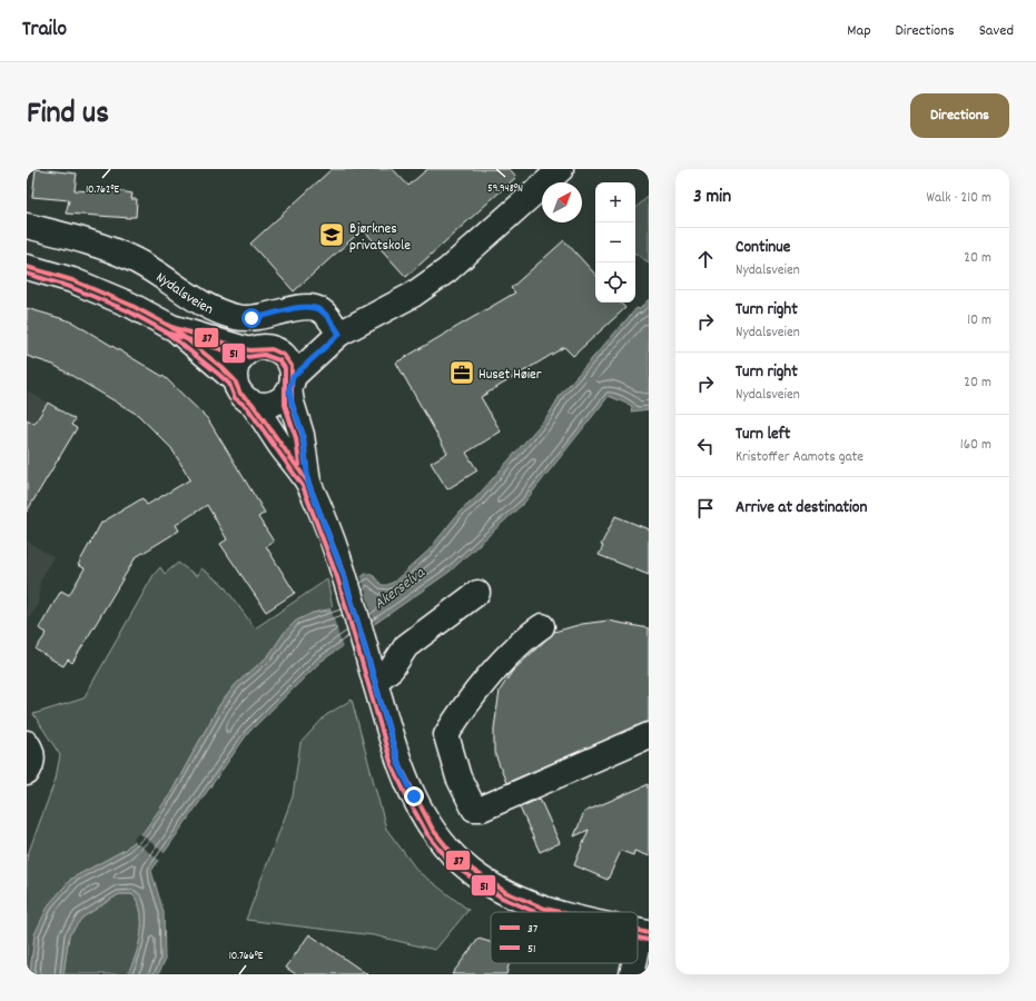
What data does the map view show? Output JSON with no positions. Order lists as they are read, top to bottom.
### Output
{
  "streets": {
    "street": ["Nydalsveien"]
  },
  "water": ["Akerselva"],
  "places": {
    "school or university": ["Bjørknes privatskole"],
    "office": ["Huset Høier"]
  },
  "lines": ["transit line 37", "transit line 51"],
  "legend": ["37", "51"],
  "north": "top right",
  "page": {
    "header": "Trailo",
    "nav": ["Map", "Directions", "Saved"],
    "title": "Find us",
    "buttons": "Directions",
    "heading": ["3 min", "Walk · 210 m"],
    "map_buttons": ["+", "−"],
    "list": [
      ["Continue", "Nydalsveien", "20 m"],
      ["Turn right", "Nydalsveien", "10 m"],
      ["Turn right", "Nydalsveien", "20 m"],
      ["Turn left", "Kristoffer Aamots gate", "160 m"],
      "Arrive at destination"
    ]
  },
  "coordinates": ["59.948°N", "10.762°E", "10.766°E"]
}
